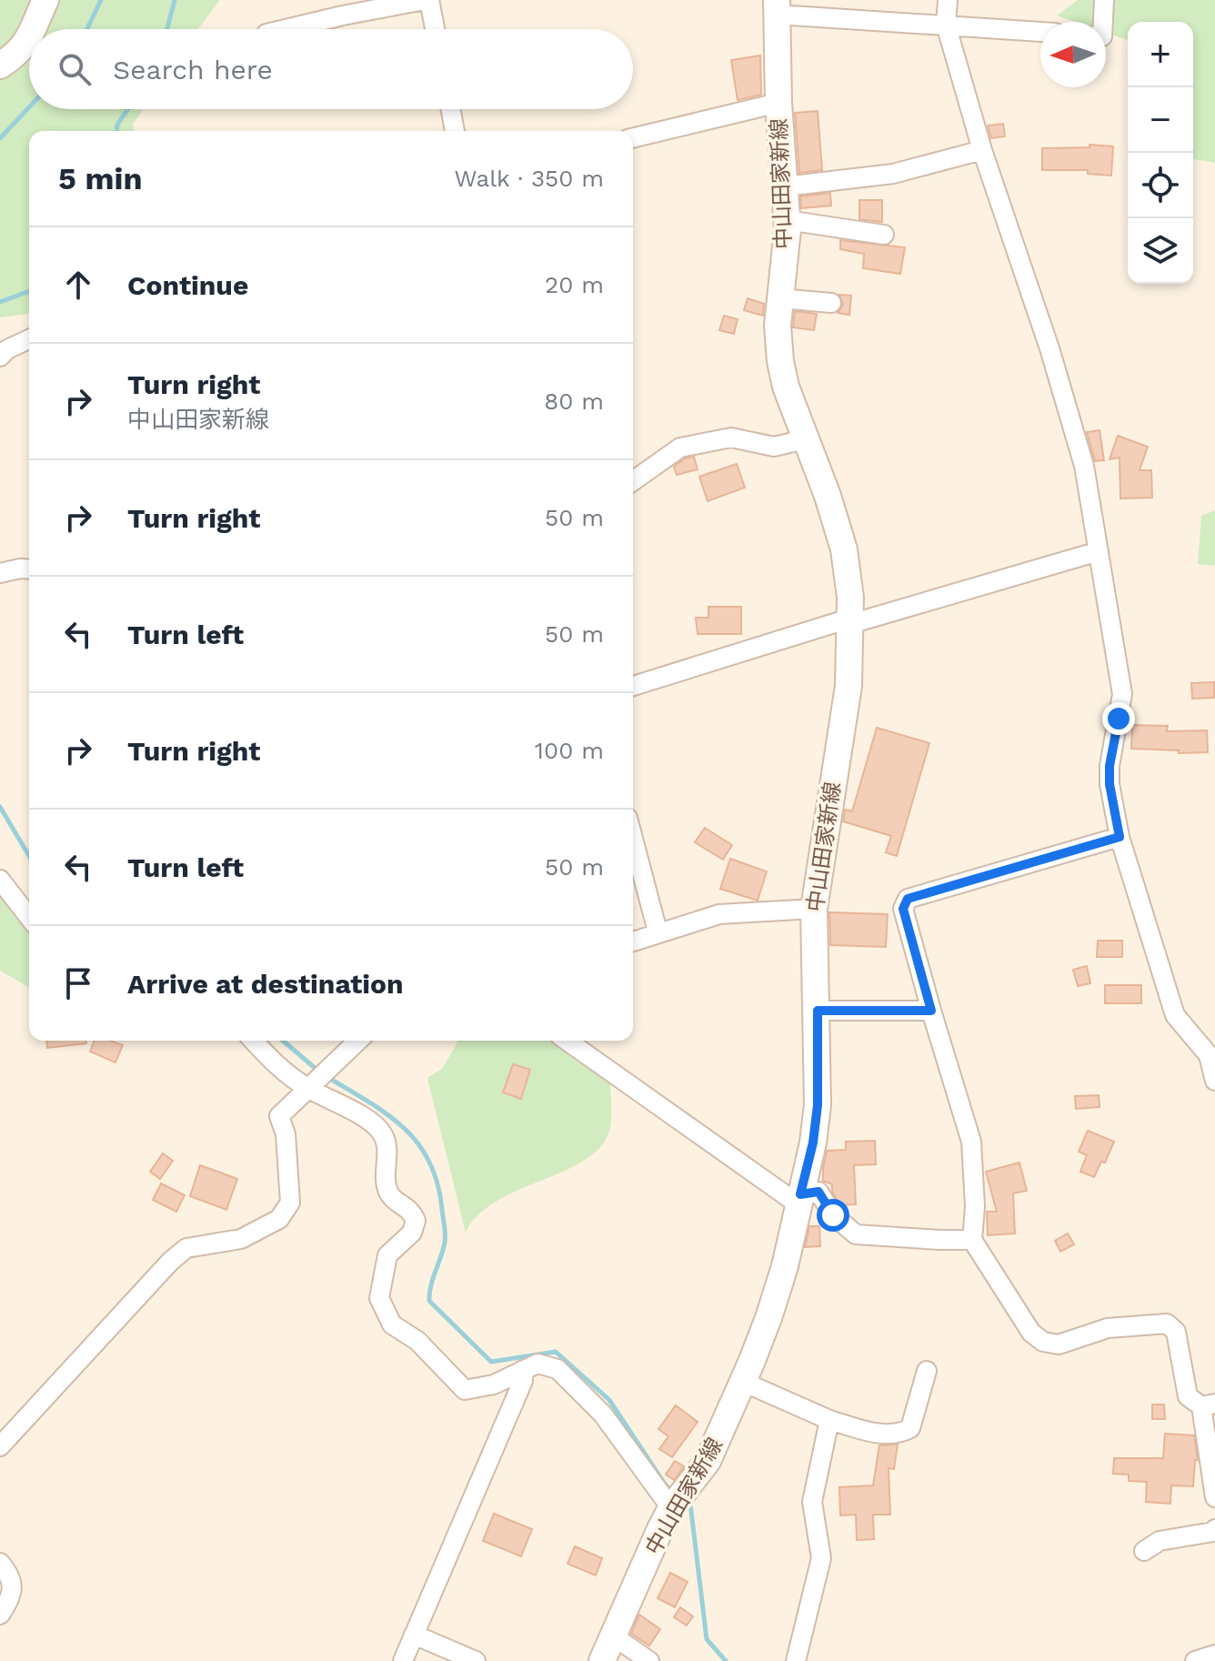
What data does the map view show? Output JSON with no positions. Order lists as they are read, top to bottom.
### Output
{
  "streets": {
    "main road": ["中山田家新線"]
  },
  "north": "left",
  "page": {
    "map_buttons": ["+", "−"],
    "search": "Search here",
    "heading": ["5 min", "Walk · 350 m"],
    "list": [
      ["Continue", "20 m"],
      ["Turn right", "中山田家新線", "80 m"],
      ["Turn right", "50 m"],
      ["Turn left", "50 m"],
      ["Turn right", "100 m"],
      ["Turn left", "50 m"],
      "Arrive at destination"
    ]
  }
}
